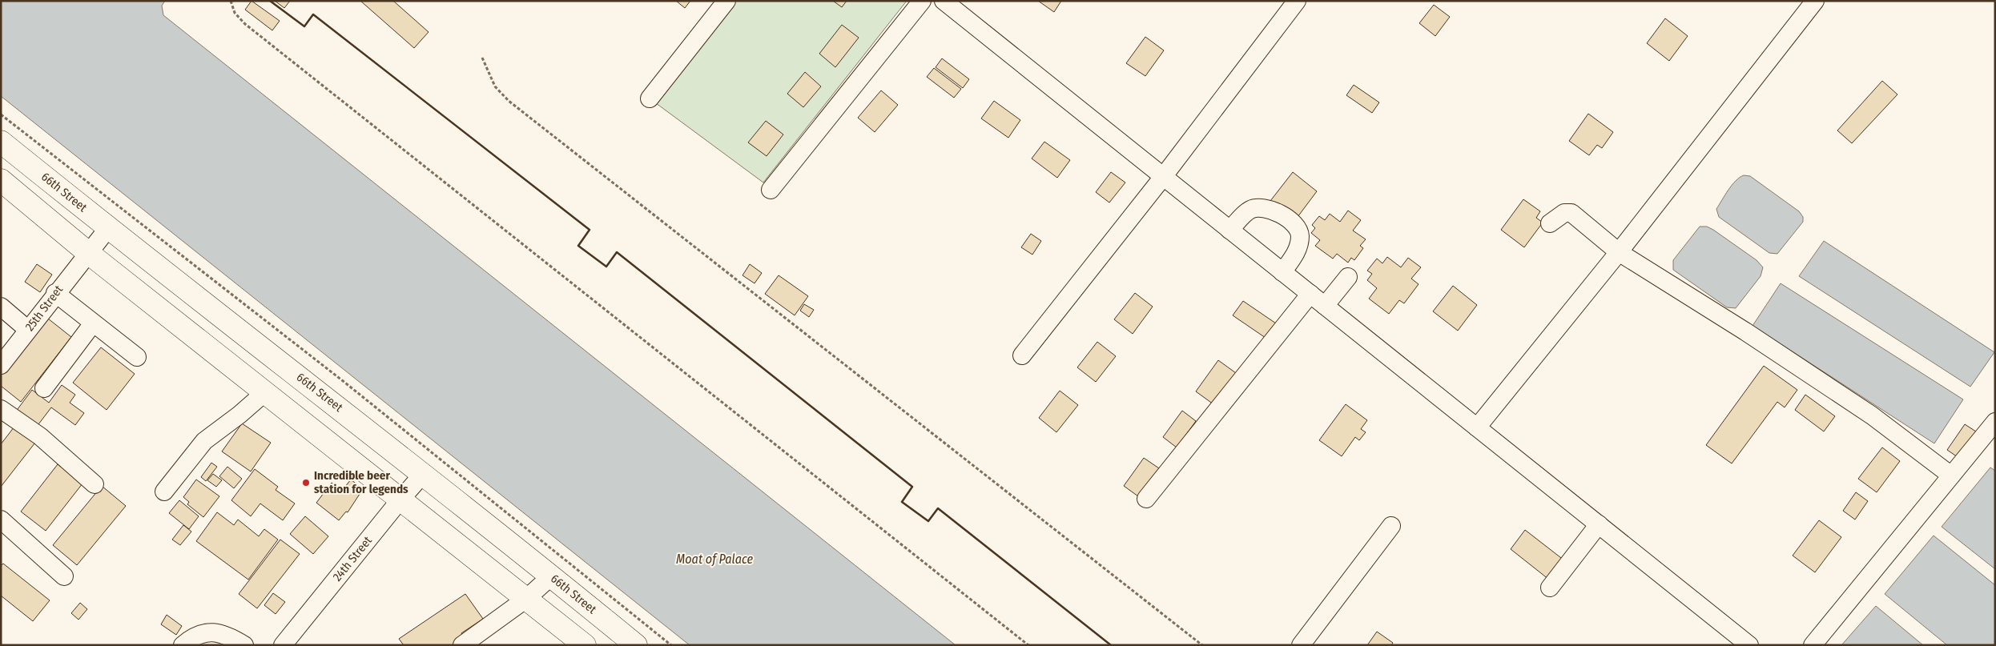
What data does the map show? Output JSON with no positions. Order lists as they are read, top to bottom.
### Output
{
  "streets": {
    "main road": ["66th Street"],
    "street": ["25th Street", "24th Street"]
  },
  "crossings": [
    ["66th Street", "25th Street"],
    ["66th Street", "24th Street"]
  ],
  "water": ["Moat of Palace"],
  "places": ["Incredible beer station for legends"]
}
